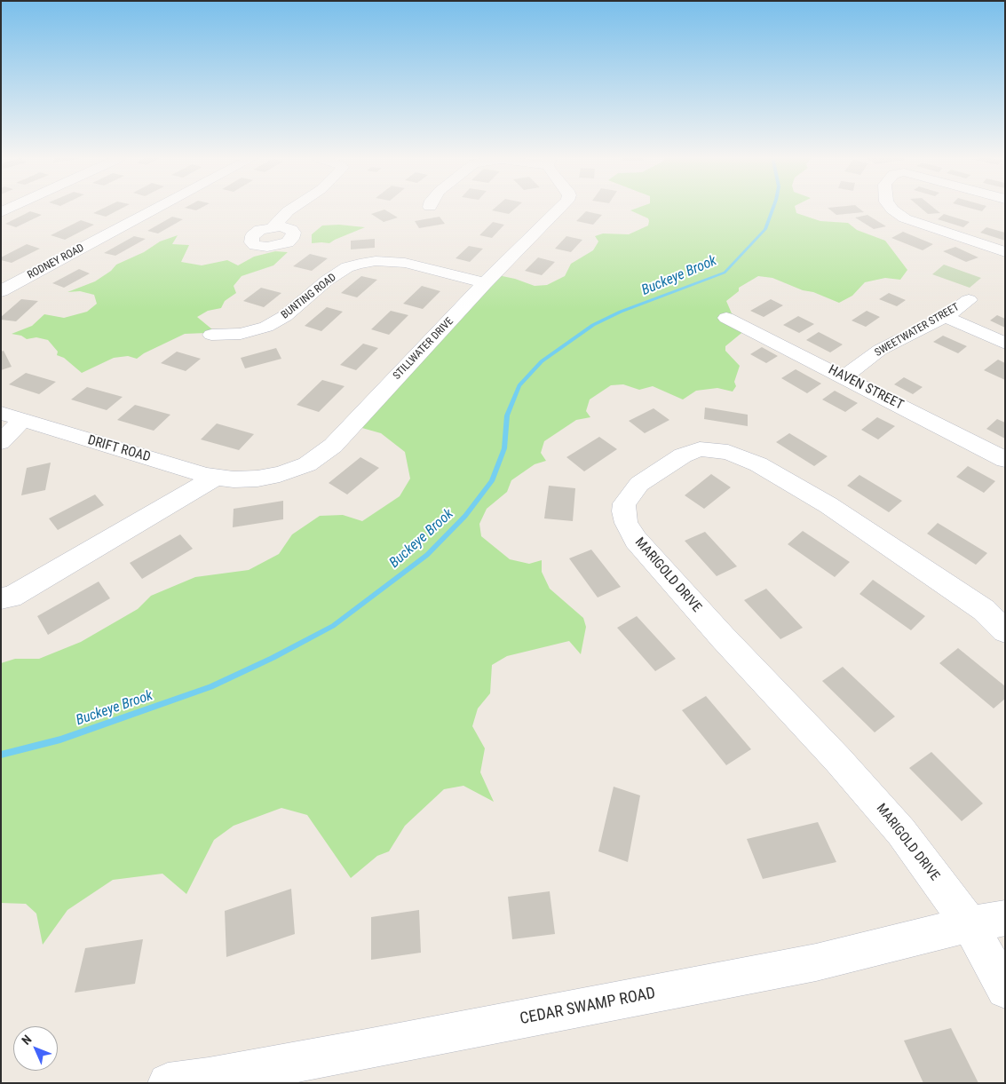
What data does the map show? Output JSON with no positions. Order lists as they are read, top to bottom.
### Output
{
  "streets": {
    "street": [
      "RODNEY ROAD",
      "BUNTING ROAD",
      "SWEETWATER STREET",
      "STILLWATER DRIVE",
      "HAVEN STREET",
      "DRIFT ROAD",
      "MARIGOLD DRIVE",
      "CEDAR SWAMP ROAD"
    ]
  },
  "crossings": [
    ["BUNTING ROAD", "STILLWATER DRIVE"],
    ["SWEETWATER STREET", "HAVEN STREET"],
    ["STILLWATER DRIVE", "DRIFT ROAD"],
    ["MARIGOLD DRIVE", "CEDAR SWAMP ROAD"]
  ],
  "water": ["Buckeye Brook"],
  "north": "top left"
}
